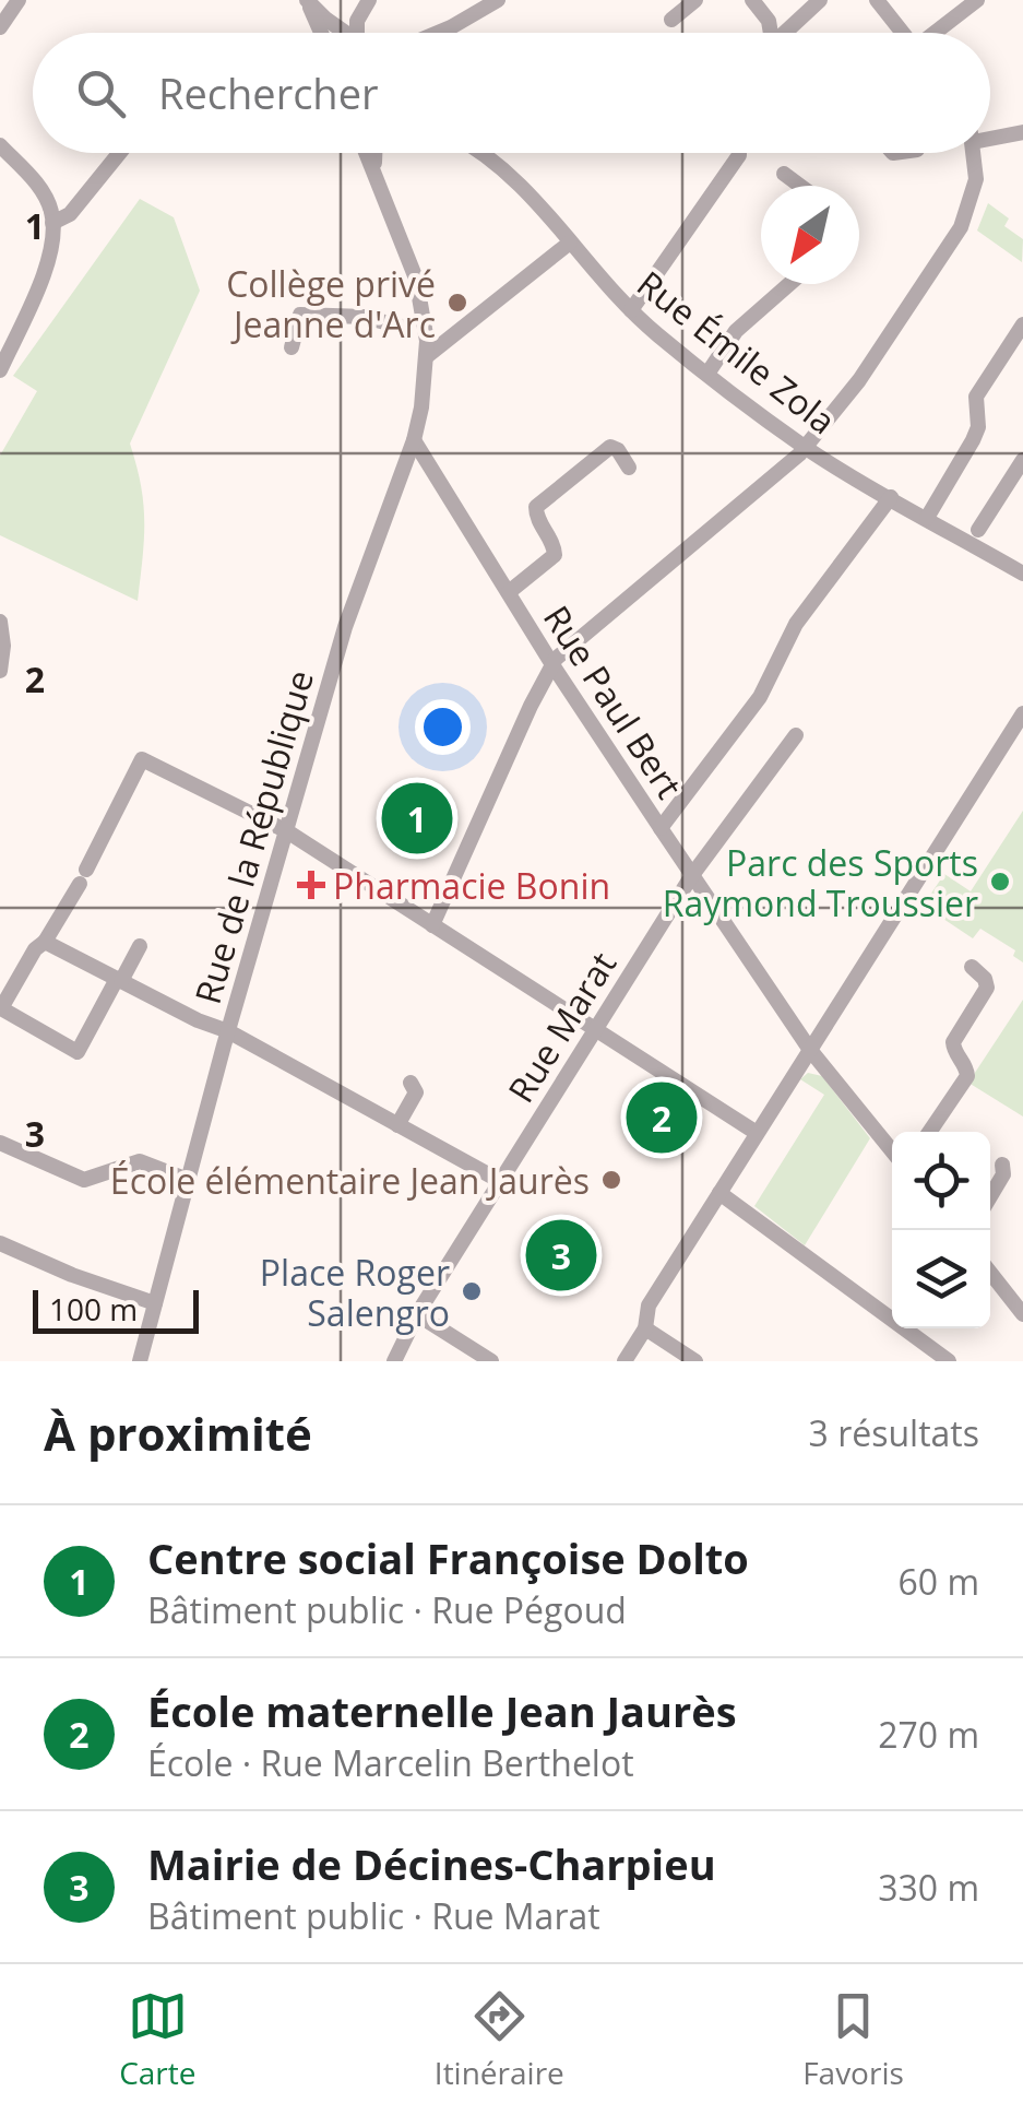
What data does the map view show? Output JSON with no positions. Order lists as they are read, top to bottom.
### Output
{
  "streets": {
    "street": [
      "Rue Émile Zola",
      "Rue Paul Bert",
      "Rue de la République",
      "Rue Marat"
    ]
  },
  "crossings": [
    ["Rue Paul Bert", "Rue de la République"],
    ["Rue Paul Bert", "Rue Marat"]
  ],
  "places": {
    "other": [
      "Collège privé Jeanne d'Arc",
      "Parc des Sports Raymond Troussier",
      "École élémentaire Jean Jaurès",
      "Place Roger Salengro"
    ],
    "health": ["Pharmacie Bonin"]
  },
  "scale_bar": "100 m",
  "north": "bottom left",
  "page": {
    "search": "Rechercher",
    "pins": ["1", "2", "3"],
    "scale": "100 m",
    "heading": ["À proximité", "3 résultats"],
    "list": [
      {
        "mark": "1",
        "name": "Centre social Françoise Dolto",
        "note": "Bâtiment public · Rue Pégoud",
        "value": "60 m"
      },
      {
        "mark": "2",
        "name": "École maternelle Jean Jaurès",
        "note": "École · Rue Marcelin Berthelot",
        "value": "270 m"
      },
      {
        "mark": "3",
        "name": "Mairie de Décines-Charpieu",
        "note": "Bâtiment public · Rue Marat",
        "value": "330 m"
      }
    ],
    "nav": ["Carte", "Itinéraire", "Favoris"]
  },
  "grid": {
    "rows": ["1", "2", "3"]
  }
}
